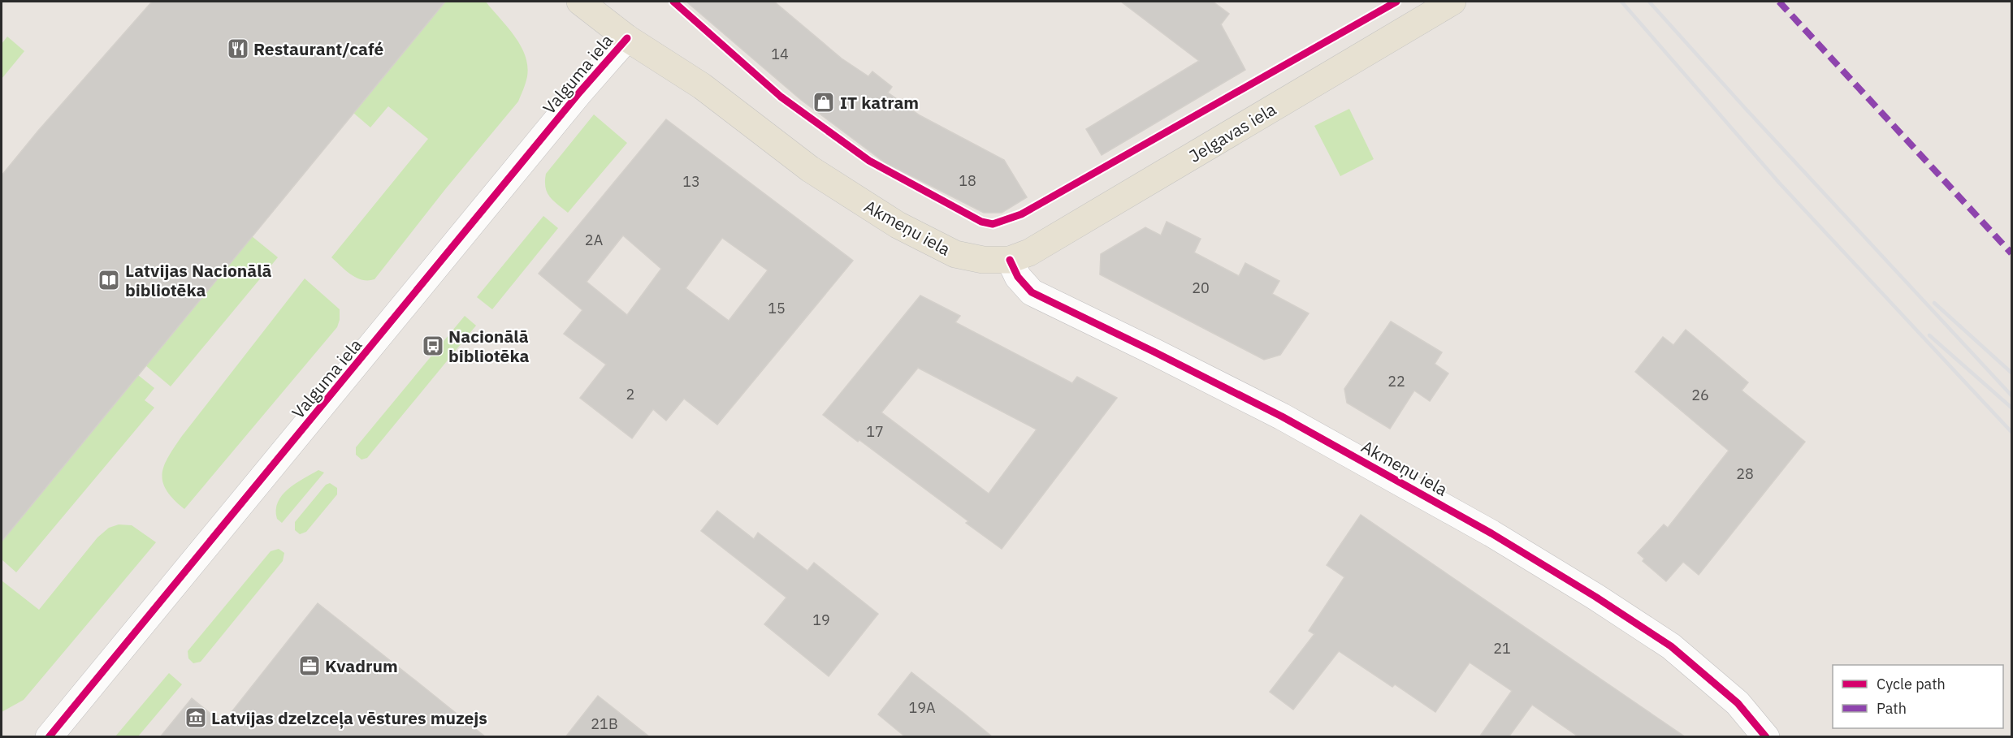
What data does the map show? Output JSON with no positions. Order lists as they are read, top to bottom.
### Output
{
  "streets": {
    "main road": ["Jelgavas iela", "Akmeņu iela"],
    "street": ["Valguma iela"]
  },
  "crossings": [
    ["Valguma iela", "Akmeņu iela"],
    ["Jelgavas iela", "Akmeņu iela"]
  ],
  "places": {
    "restaurant": ["Restaurant/café"],
    "shop": ["IT katram"],
    "library": ["Latvijas Nacionālā bibliotēka"],
    "bus stop": ["Nacionālā bibliotēka"],
    "office": ["Kvadrum"],
    "museum": ["Latvijas dzelzceļa vēstures muzejs"]
  },
  "house_numbers": [
    "14",
    "18",
    "13",
    "2A",
    "20",
    "15",
    "22",
    "2",
    "26",
    "17",
    "28",
    "19",
    "21",
    "19A",
    "21B"
  ],
  "legend": ["Cycle path", "Path"]
}
